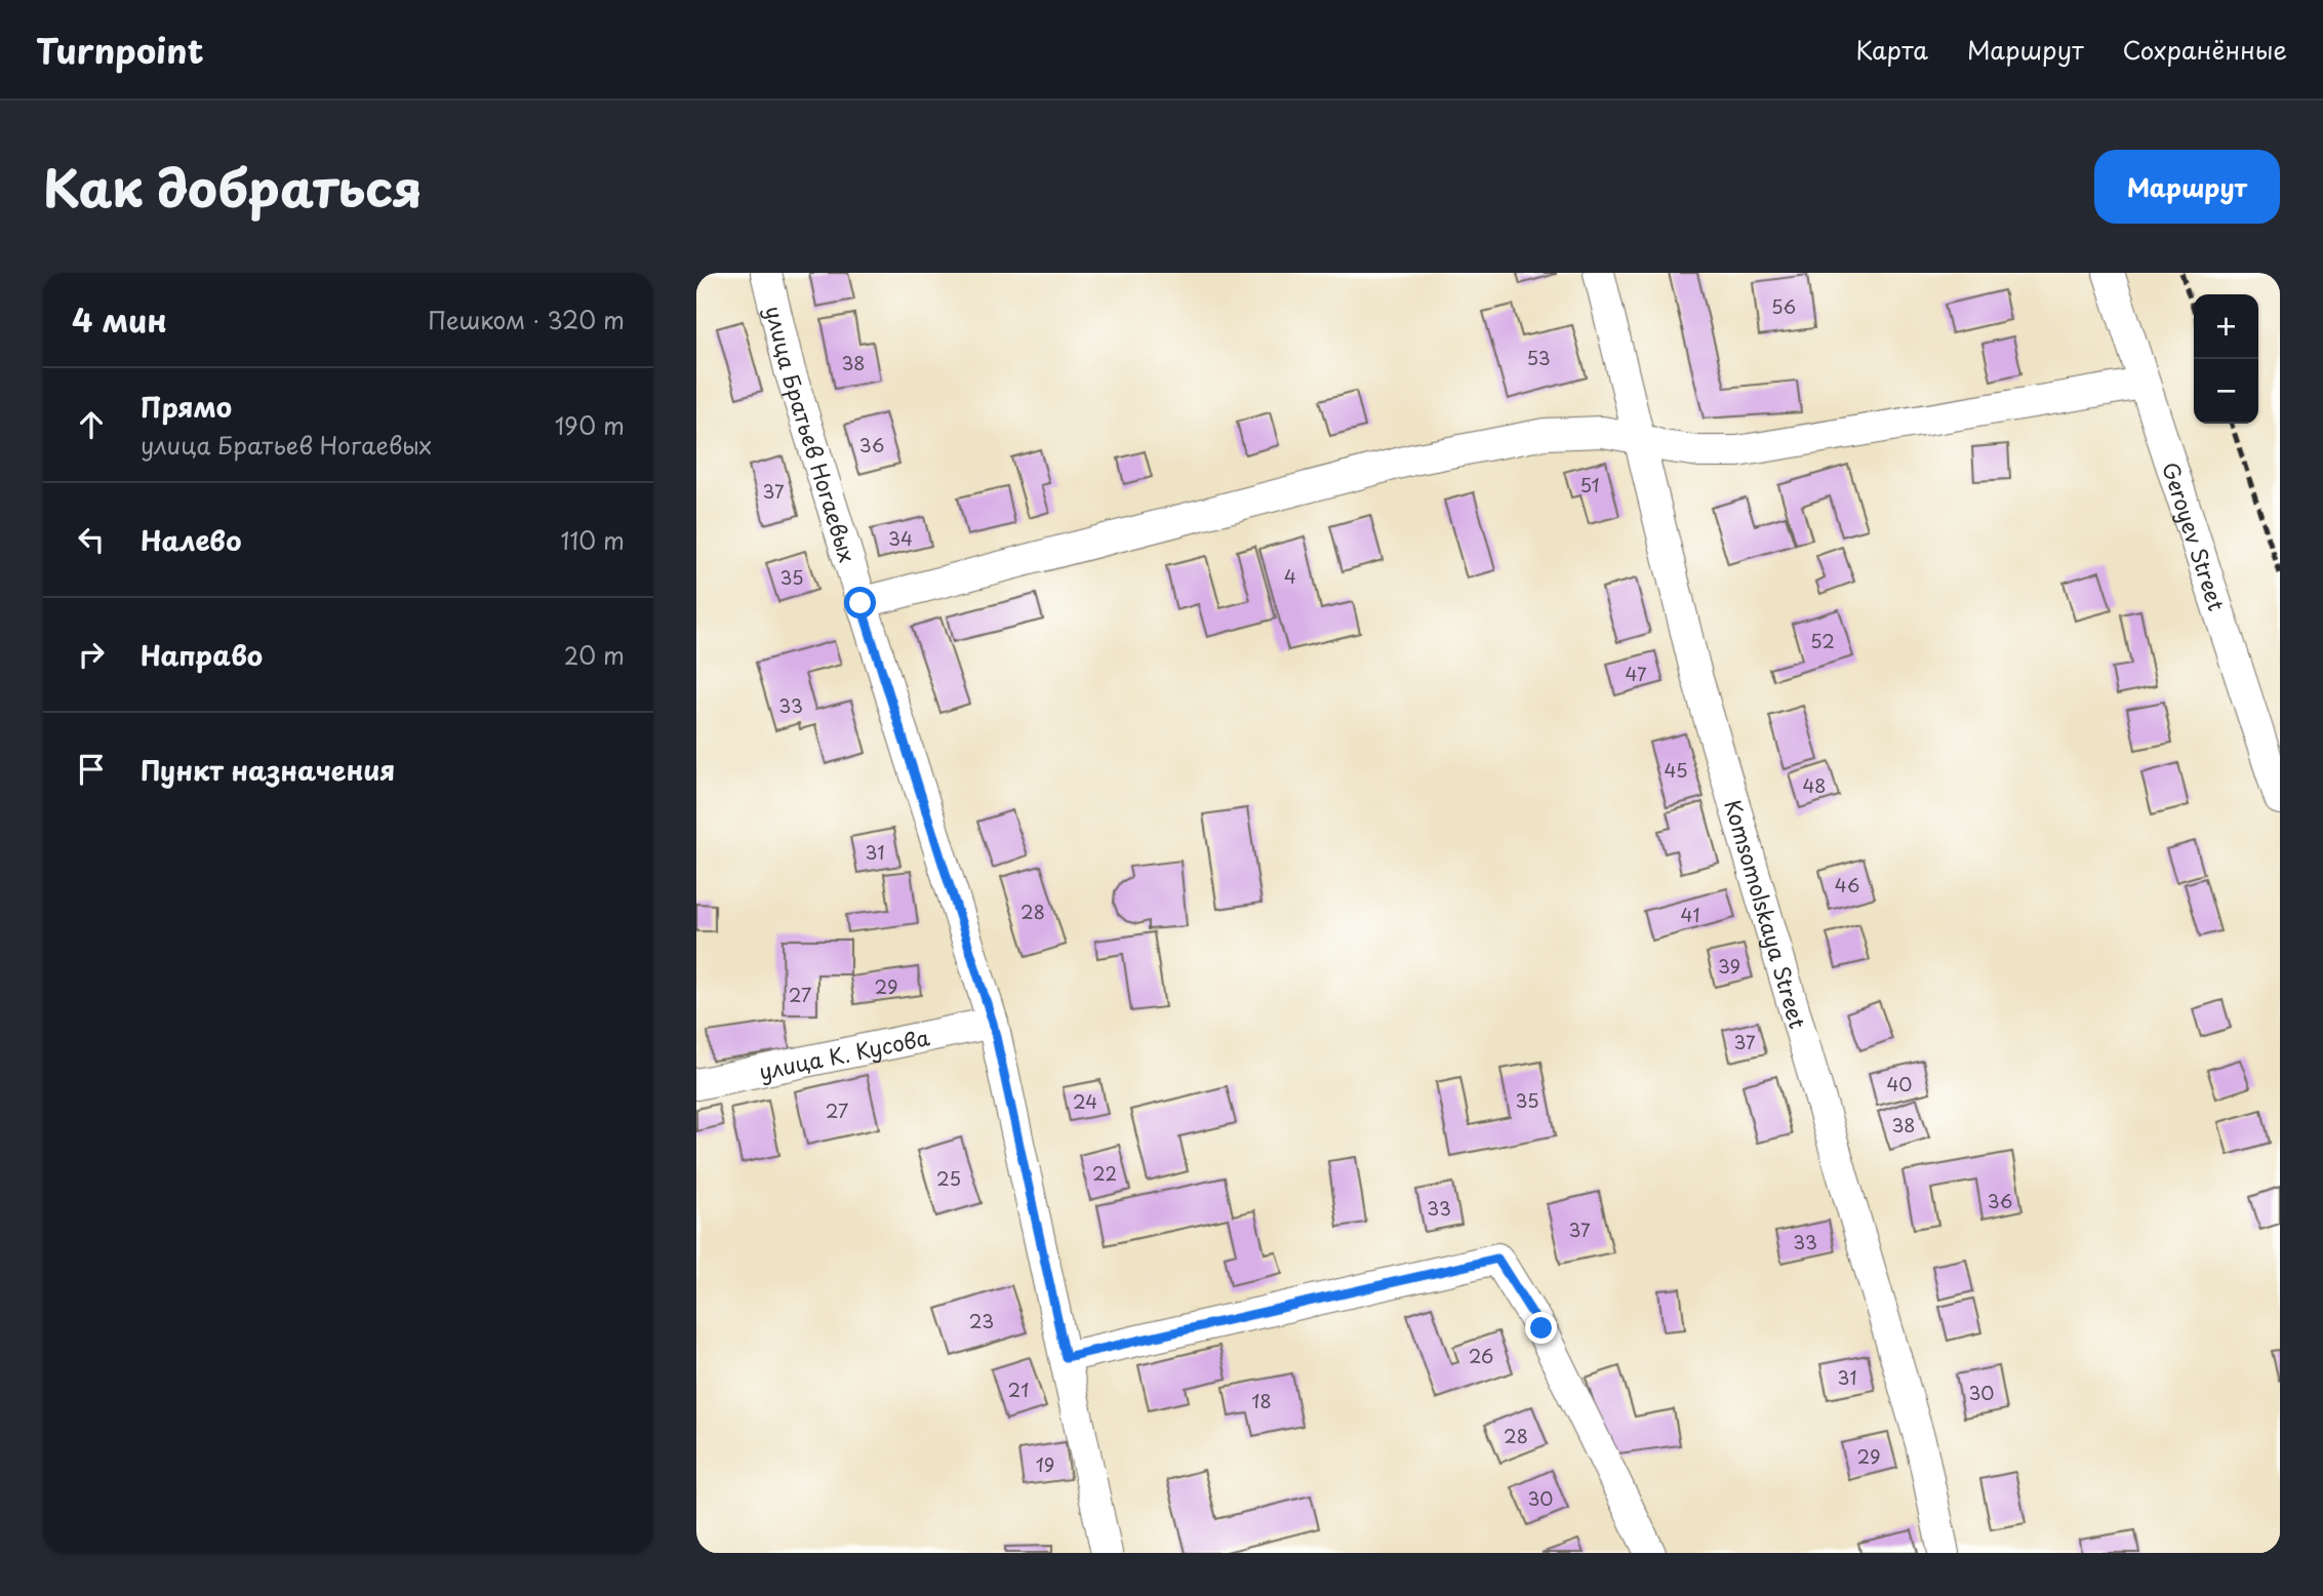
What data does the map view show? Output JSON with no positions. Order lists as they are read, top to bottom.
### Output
{
  "streets": {
    "street": [
      "улица Братьев Ногаевых",
      "Geroyev Street",
      "Komsomolskaya Street",
      "улица К. Кусова"
    ]
  },
  "crossings": [
    ["улица Братьев Ногаевых", "улица К. Кусова"]
  ],
  "house_numbers": [
    "56",
    "53",
    "38",
    "36",
    "51",
    "37",
    "34",
    "4",
    "35",
    "52",
    "47",
    "33",
    "45",
    "48",
    "31",
    "46",
    "28",
    "41",
    "39",
    "29",
    "27",
    "37",
    "40",
    "35",
    "24",
    "27",
    "38",
    "22",
    "25",
    "36",
    "33",
    "37",
    "33",
    "23",
    "26",
    "31",
    "21",
    "30",
    "18",
    "28",
    "29",
    "19",
    "30"
  ],
  "page": {
    "header": "Turnpoint",
    "nav": ["Карта", "Маршрут", "Сохранённые"],
    "title": "Как добраться",
    "buttons": "Маршрут",
    "heading": ["4 мин", "Пешком · 320 m"],
    "map_buttons": ["+", "−"],
    "list": [
      ["Прямо", "улица Братьев Ногаевых", "190 m"],
      ["Налево", "110 m"],
      ["Направо", "20 m"],
      "Пункт назначения"
    ]
  }
}
